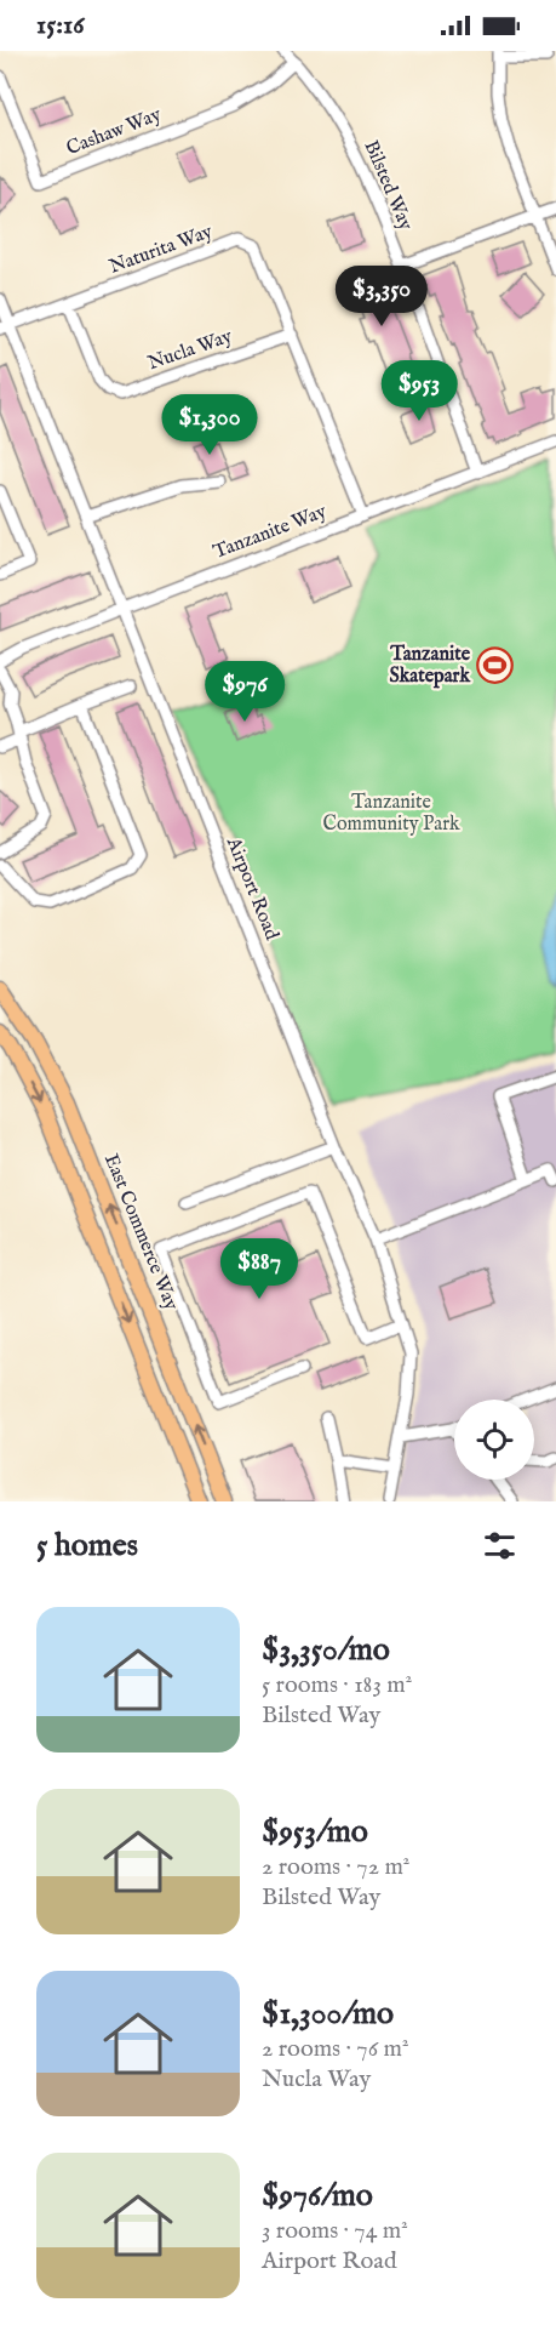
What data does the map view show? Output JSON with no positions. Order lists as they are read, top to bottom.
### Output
{
  "streets": {
    "main road": ["East Commerce Way"],
    "street": [
      "Cashaw Way",
      "Bilsted Way",
      "Naturita Way",
      "Nucla Way",
      "Tanzanite Way",
      "Airport Road"
    ]
  },
  "crossings": [
    ["Cashaw Way", "Bilsted Way"],
    ["Bilsted Way", "Tanzanite Way"],
    ["Naturita Way", "Nucla Way"],
    ["Naturita Way", "Tanzanite Way"],
    ["Naturita Way", "Airport Road"],
    ["Tanzanite Way", "Airport Road"]
  ],
  "parks": ["Tanzanite Community Park"],
  "places": {
    "sports": ["Tanzanite Skatepark"]
  },
  "page": {
    "status": "15:16",
    "price": [
      "$3,350",
      "$953",
      "$1,300",
      "$976",
      "$887"
    ],
    "heading": "5 homes",
    "list": [
      {
        "name": "$3,350/mo",
        "note": "5 rooms · 183 m² · Bilsted Way"
      },
      {
        "name": "$953/mo",
        "note": "2 rooms · 72 m² · Bilsted Way"
      },
      {
        "name": "$1,300/mo",
        "note": "2 rooms · 76 m² · Nucla Way"
      },
      {
        "name": "$976/mo",
        "note": "3 rooms · 74 m² · Airport Road"
      }
    ]
  }
}
